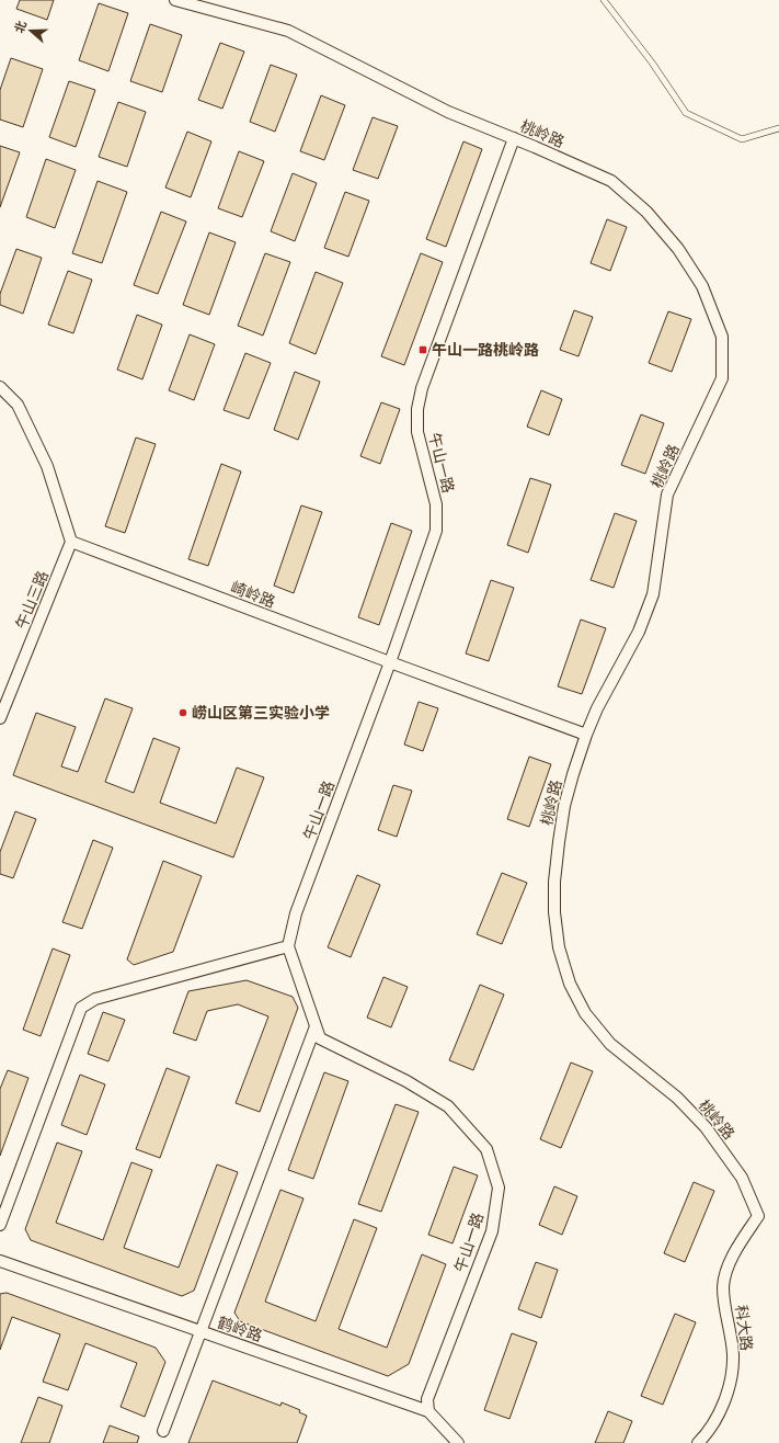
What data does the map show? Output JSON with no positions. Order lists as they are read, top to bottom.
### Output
{
  "streets": {
    "street": [
      "桃岭路",
      "午山一路",
      "崎岭路",
      "午山三路",
      "科大路",
      "鹤岭路"
    ]
  },
  "crossings": [
    ["桃岭路", "午山一路"],
    ["桃岭路", "崎岭路"],
    ["桃岭路", "科大路"],
    ["午山一路", "崎岭路"],
    ["午山一路", "鹤岭路"],
    ["崎岭路", "午山三路"]
  ],
  "places": {
    "transit": ["午山一路桃岭路"],
    "other": ["崂山区第三实验小学"]
  },
  "north": "left"
}
